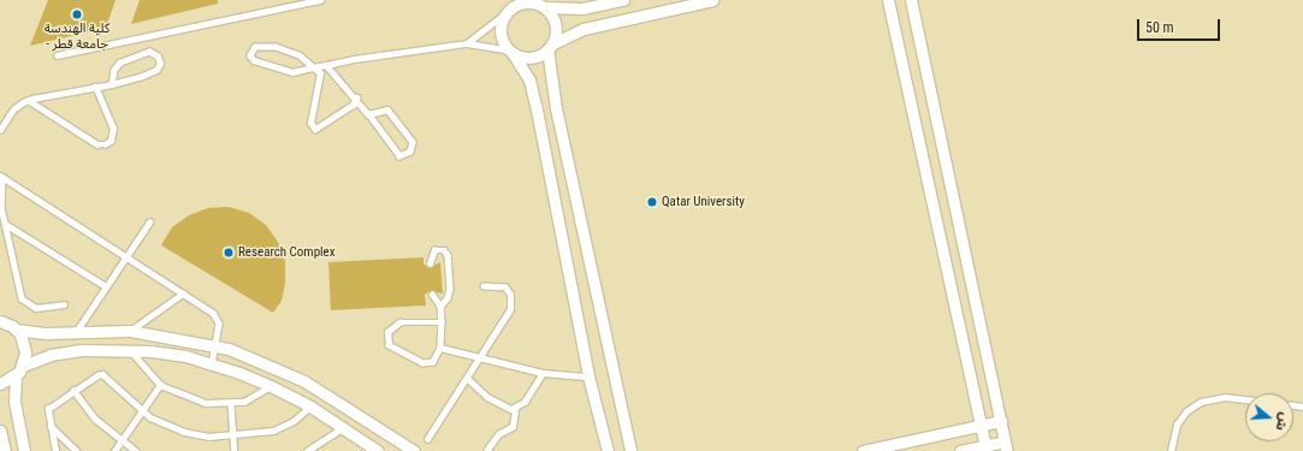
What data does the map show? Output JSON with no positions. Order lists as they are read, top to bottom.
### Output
{
  "places": ["كلية الهندسة - جامعة قطر", "Qatar University", "Research Complex"],
  "scale_bar": "50 m",
  "north": "right"
}
